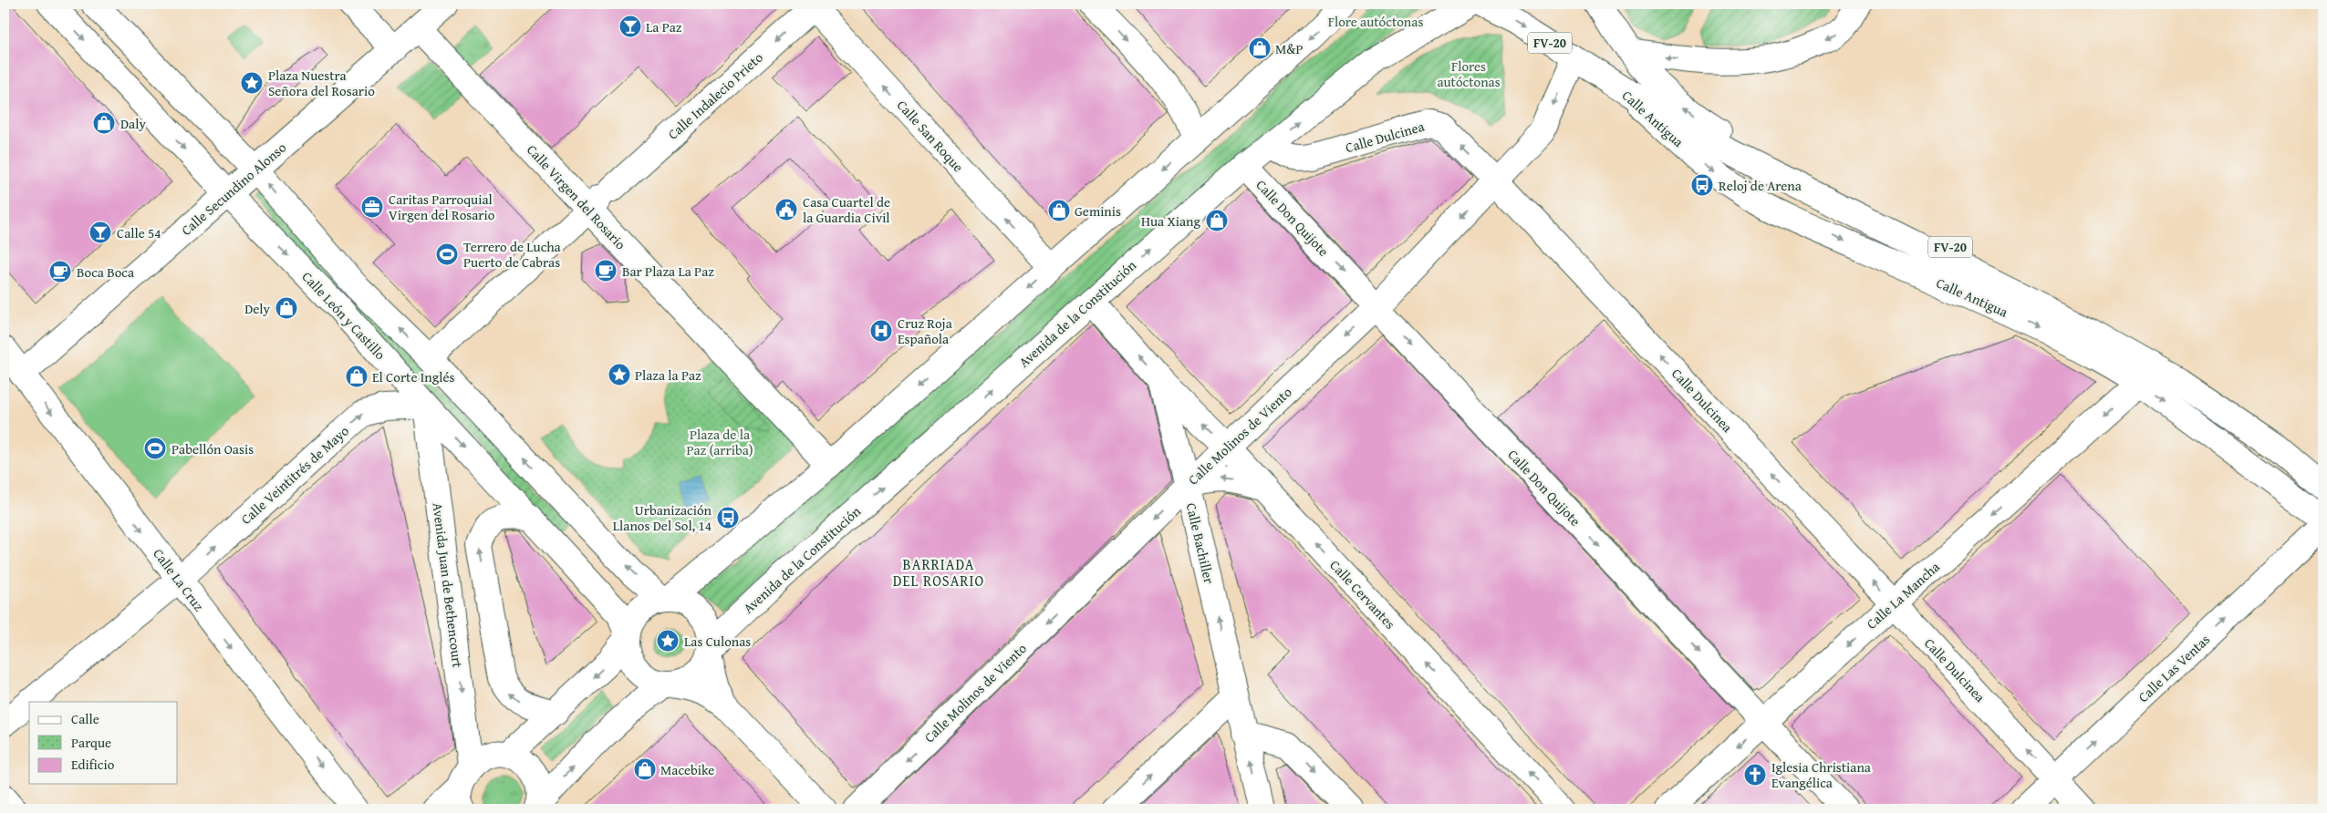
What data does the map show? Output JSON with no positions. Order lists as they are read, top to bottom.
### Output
{
  "streets": {
    "street": [
      "FV-20",
      "Calle Indalecio Prieto",
      "Calle Antigua",
      "Calle San Roque",
      "Calle Dulcinea",
      "Calle Secundino Alonso",
      "Calle Virgen del Rosario",
      "Calle Don Quijote",
      "Avenida de la Constitución",
      "Calle León y Castillo",
      "Calle Molinos de Viento",
      "Calle Veintitrés de Mayo",
      "Calle Bachiller",
      "Calle La Cruz",
      "Avenida Juan de Bethencourt",
      "Calle Cervantes",
      "Calle La Mancha",
      "Calle Las Ventas"
    ]
  },
  "crossings": [
    ["FV-20", "Calle Antigua"],
    ["FV-20", "Calle Molinos de Viento"],
    ["Calle Indalecio Prieto", "Calle San Roque"],
    ["Calle Indalecio Prieto", "Calle Virgen del Rosario"],
    ["Calle Antigua", "Calle La Mancha"],
    ["Calle Dulcinea", "Avenida de la Constitución"],
    ["Calle Dulcinea", "Calle Molinos de Viento"],
    ["Calle Dulcinea", "Calle La Mancha"],
    ["Calle Dulcinea", "Calle Las Ventas"],
    ["Calle Secundino Alonso", "Calle Virgen del Rosario"],
    ["Calle Secundino Alonso", "Calle León y Castillo"],
    ["Calle Secundino Alonso", "Calle La Cruz"],
    ["Calle Don Quijote", "Avenida de la Constitución"],
    ["Calle Don Quijote", "Calle Molinos de Viento"],
    ["Calle Don Quijote", "Calle La Mancha"],
    ["Avenida de la Constitución", "Calle León y Castillo"],
    ["Avenida de la Constitución", "Calle Bachiller"],
    ["Calle León y Castillo", "Calle Veintitrés de Mayo"],
    ["Calle León y Castillo", "Avenida Juan de Bethencourt"],
    ["Calle Molinos de Viento", "Calle Bachiller"],
    ["Calle Molinos de Viento", "Calle Cervantes"],
    ["Calle Veintitrés de Mayo", "Calle La Cruz"],
    ["Calle Veintitrés de Mayo", "Avenida Juan de Bethencourt"],
    ["Calle Bachiller", "Calle Cervantes"]
  ],
  "one_way": [
    "Calle Indalecio Prieto",
    "Calle Don Quijote",
    "Calle Molinos de Viento",
    "Calle Veintitrés de Mayo",
    "Calle Bachiller",
    "Calle La Cruz",
    "Avenida Juan de Bethencourt",
    "Calle Cervantes",
    "Calle La Mancha",
    "Calle Las Ventas"
  ],
  "districts": ["BARRIADA DEL ROSARIO"],
  "parks": ["Flore autóctonas", "Flores autóctonas", "Plaza de la Paz (arriba)"],
  "places": {
    "bar": ["La Paz", "Calle 54"],
    "shop": [
      "M&P",
      "Daly",
      "Geminis",
      "Hua Xiang",
      "Dely",
      "El Corte Inglés",
      "Macebike"
    ],
    "place": ["Plaza Nuestra Señora del Rosario", "Plaza la Paz", "Las Culonas"],
    "bus stop": ["Reloj de Arena", "Urbanización Llanos Del Sol, 14"],
    "office": ["Caritas Parroquial Virgen del Rosario"],
    "public building": ["Casa Cuartel de la Guardia Civil"],
    "sports": ["Terrero de Lucha Puerto de Cabras", "Pabellón Oasis"],
    "cafe": ["Bar Plaza La Paz", "Boca Boca"],
    "hospital": ["Cruz Roja Española"],
    "church": ["Iglesia Christiana Evangélica"]
  },
  "legend": ["Calle", "Parque", "Edificio"]
}
